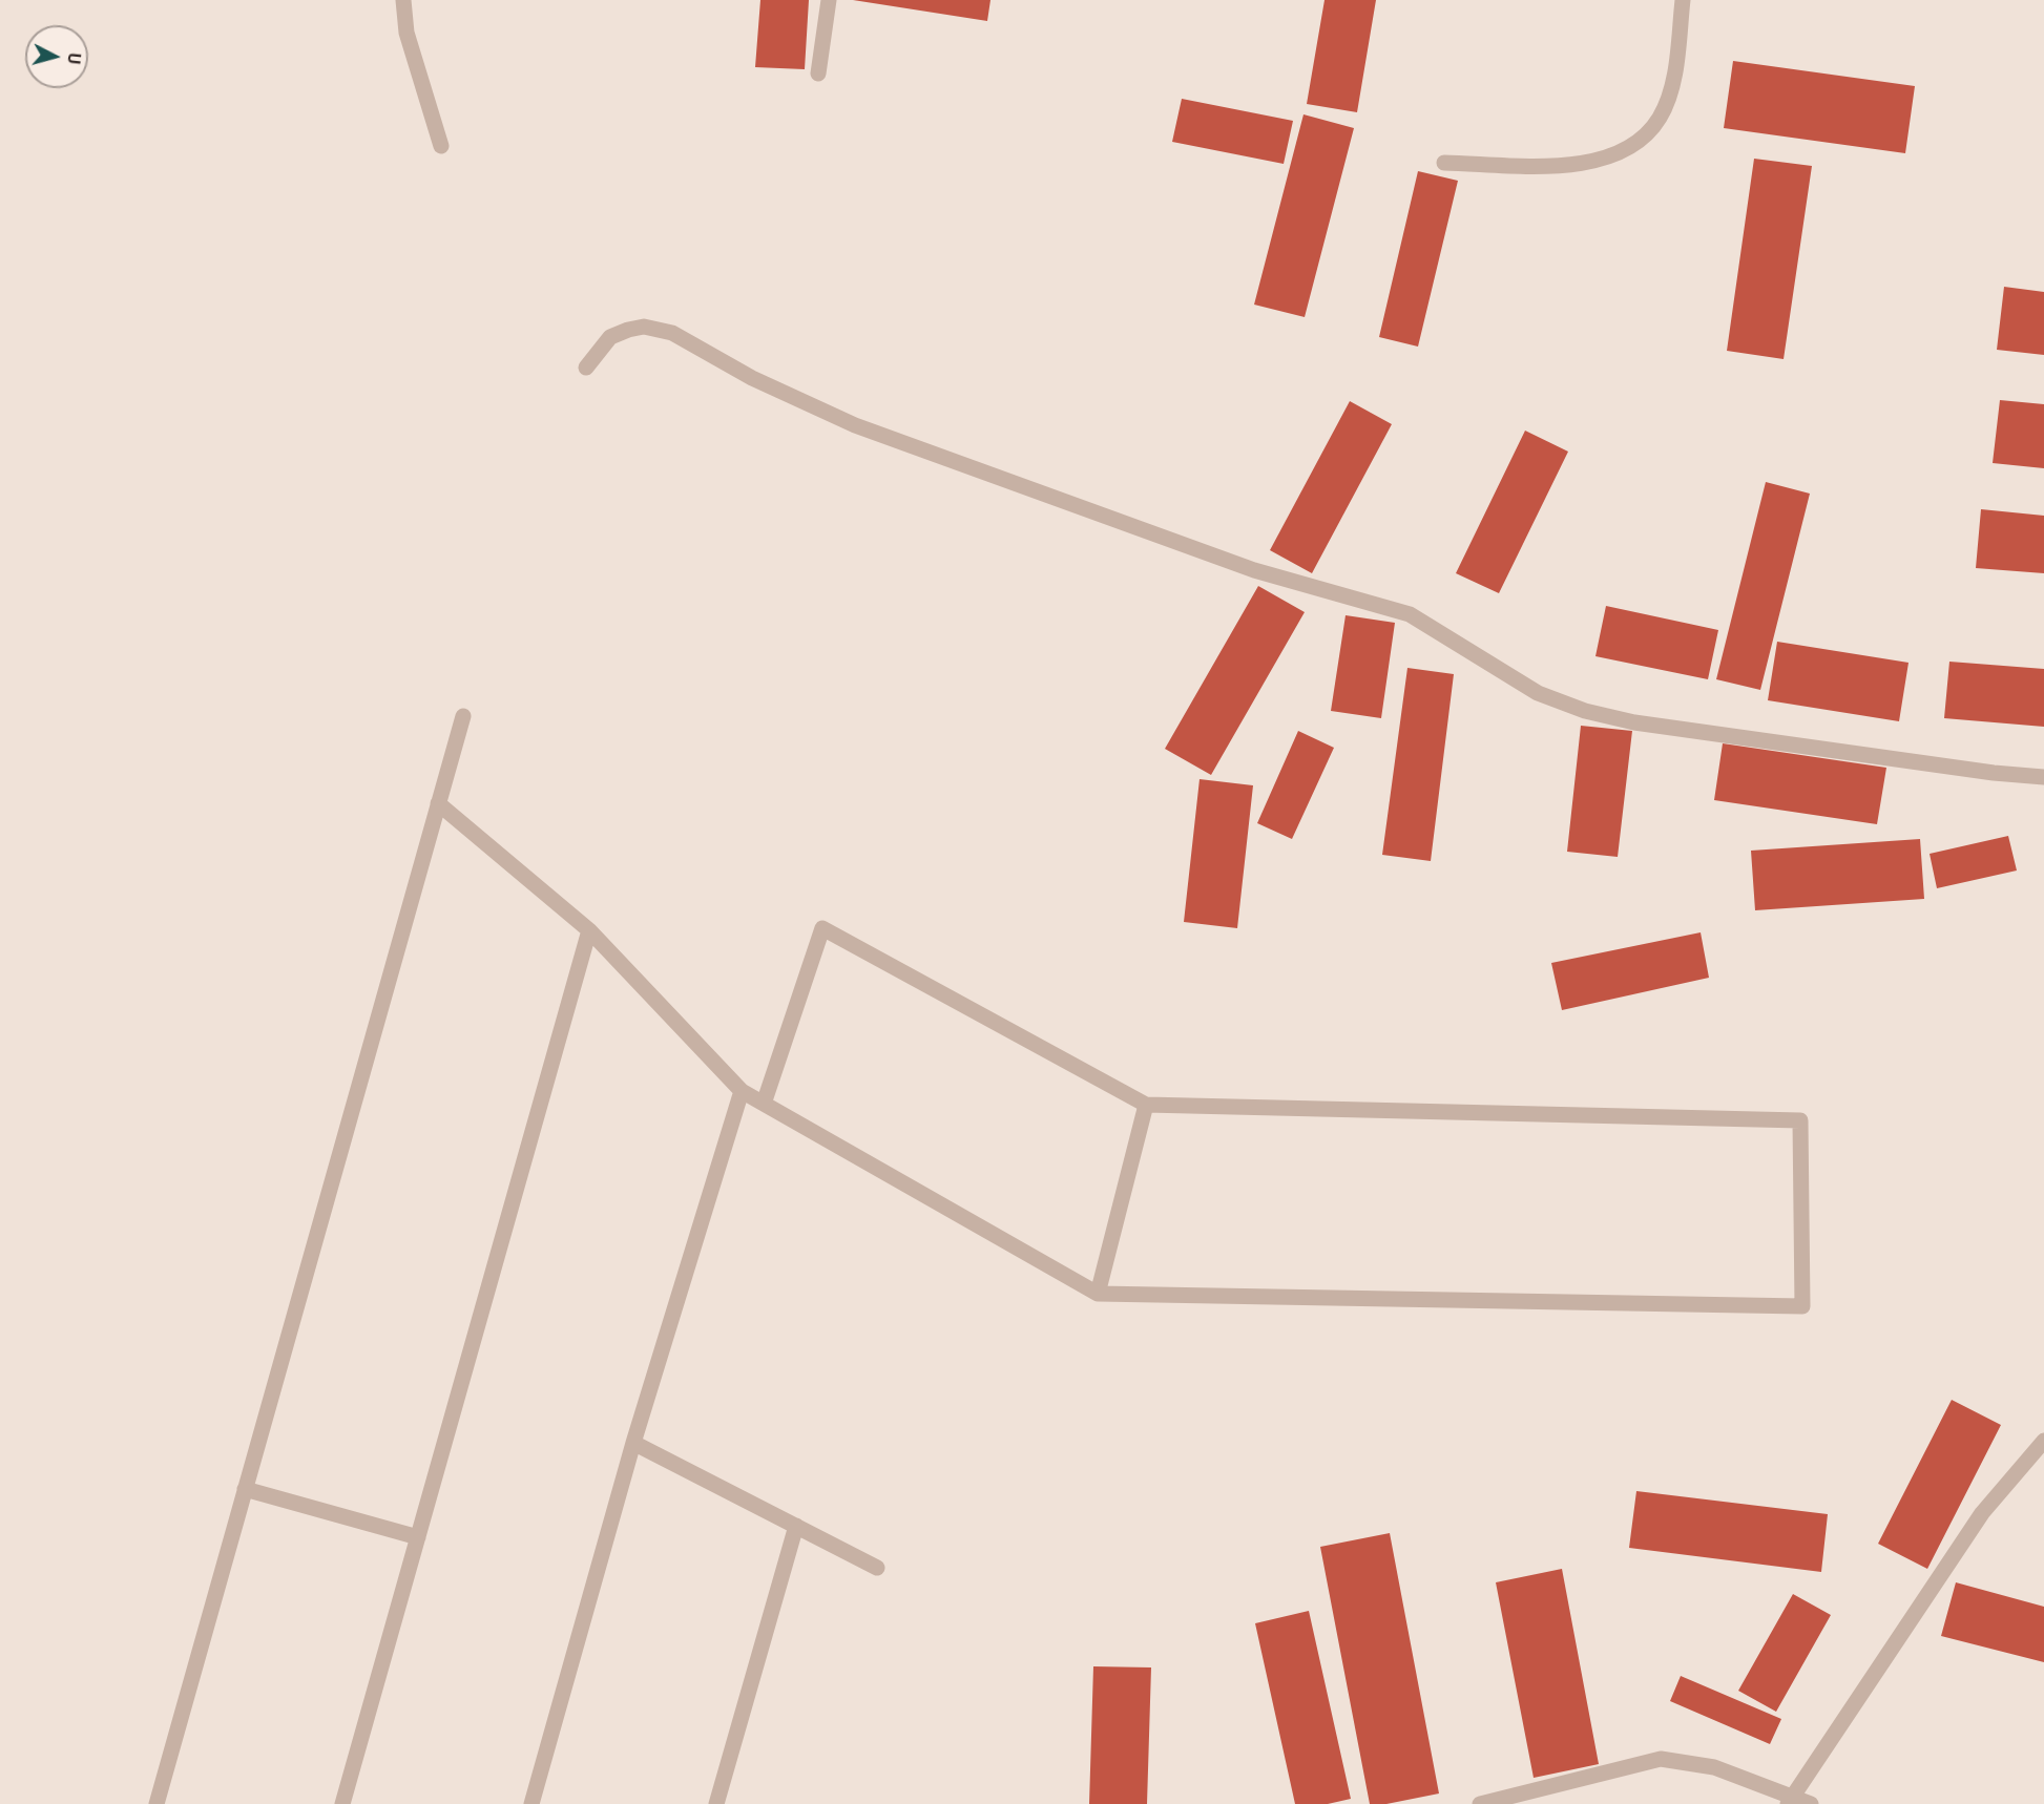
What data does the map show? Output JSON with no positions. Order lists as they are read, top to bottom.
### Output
{
  "north": "right"
}
